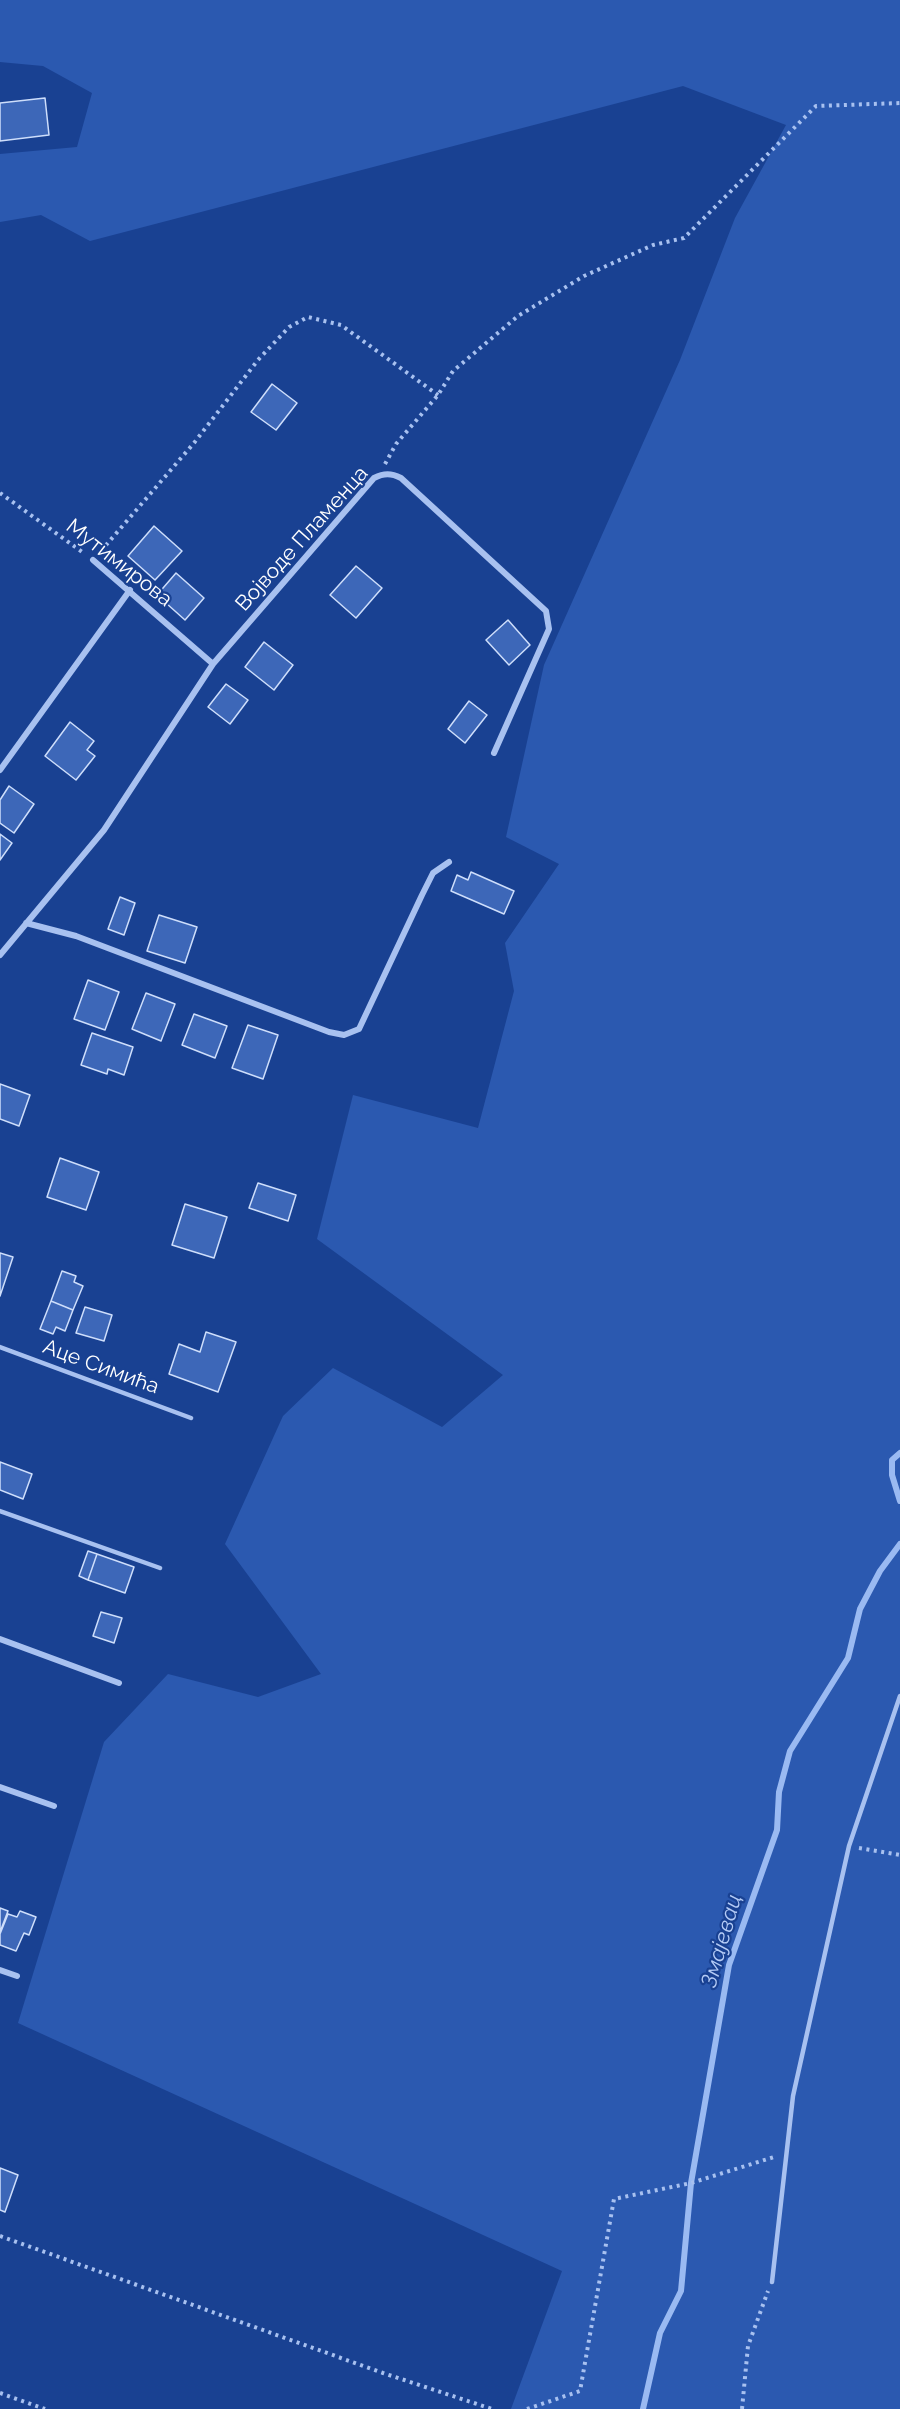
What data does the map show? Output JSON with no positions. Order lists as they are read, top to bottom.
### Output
{
  "streets": {
    "street": ["Војводе Пламенца", "Мутимирова"],
    "lane": ["Аце Симића"]
  },
  "crossings": [
    ["Војводе Пламенца", "Мутимирова"]
  ],
  "water": ["Змајевац"]
}
